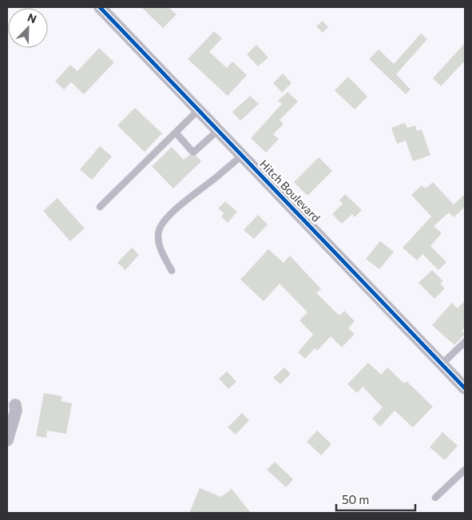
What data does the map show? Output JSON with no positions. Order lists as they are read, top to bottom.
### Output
{
  "streets": {
    "street": ["Hitch Boulevard"]
  },
  "scale_bar": "50 m",
  "north": "top right"
}
